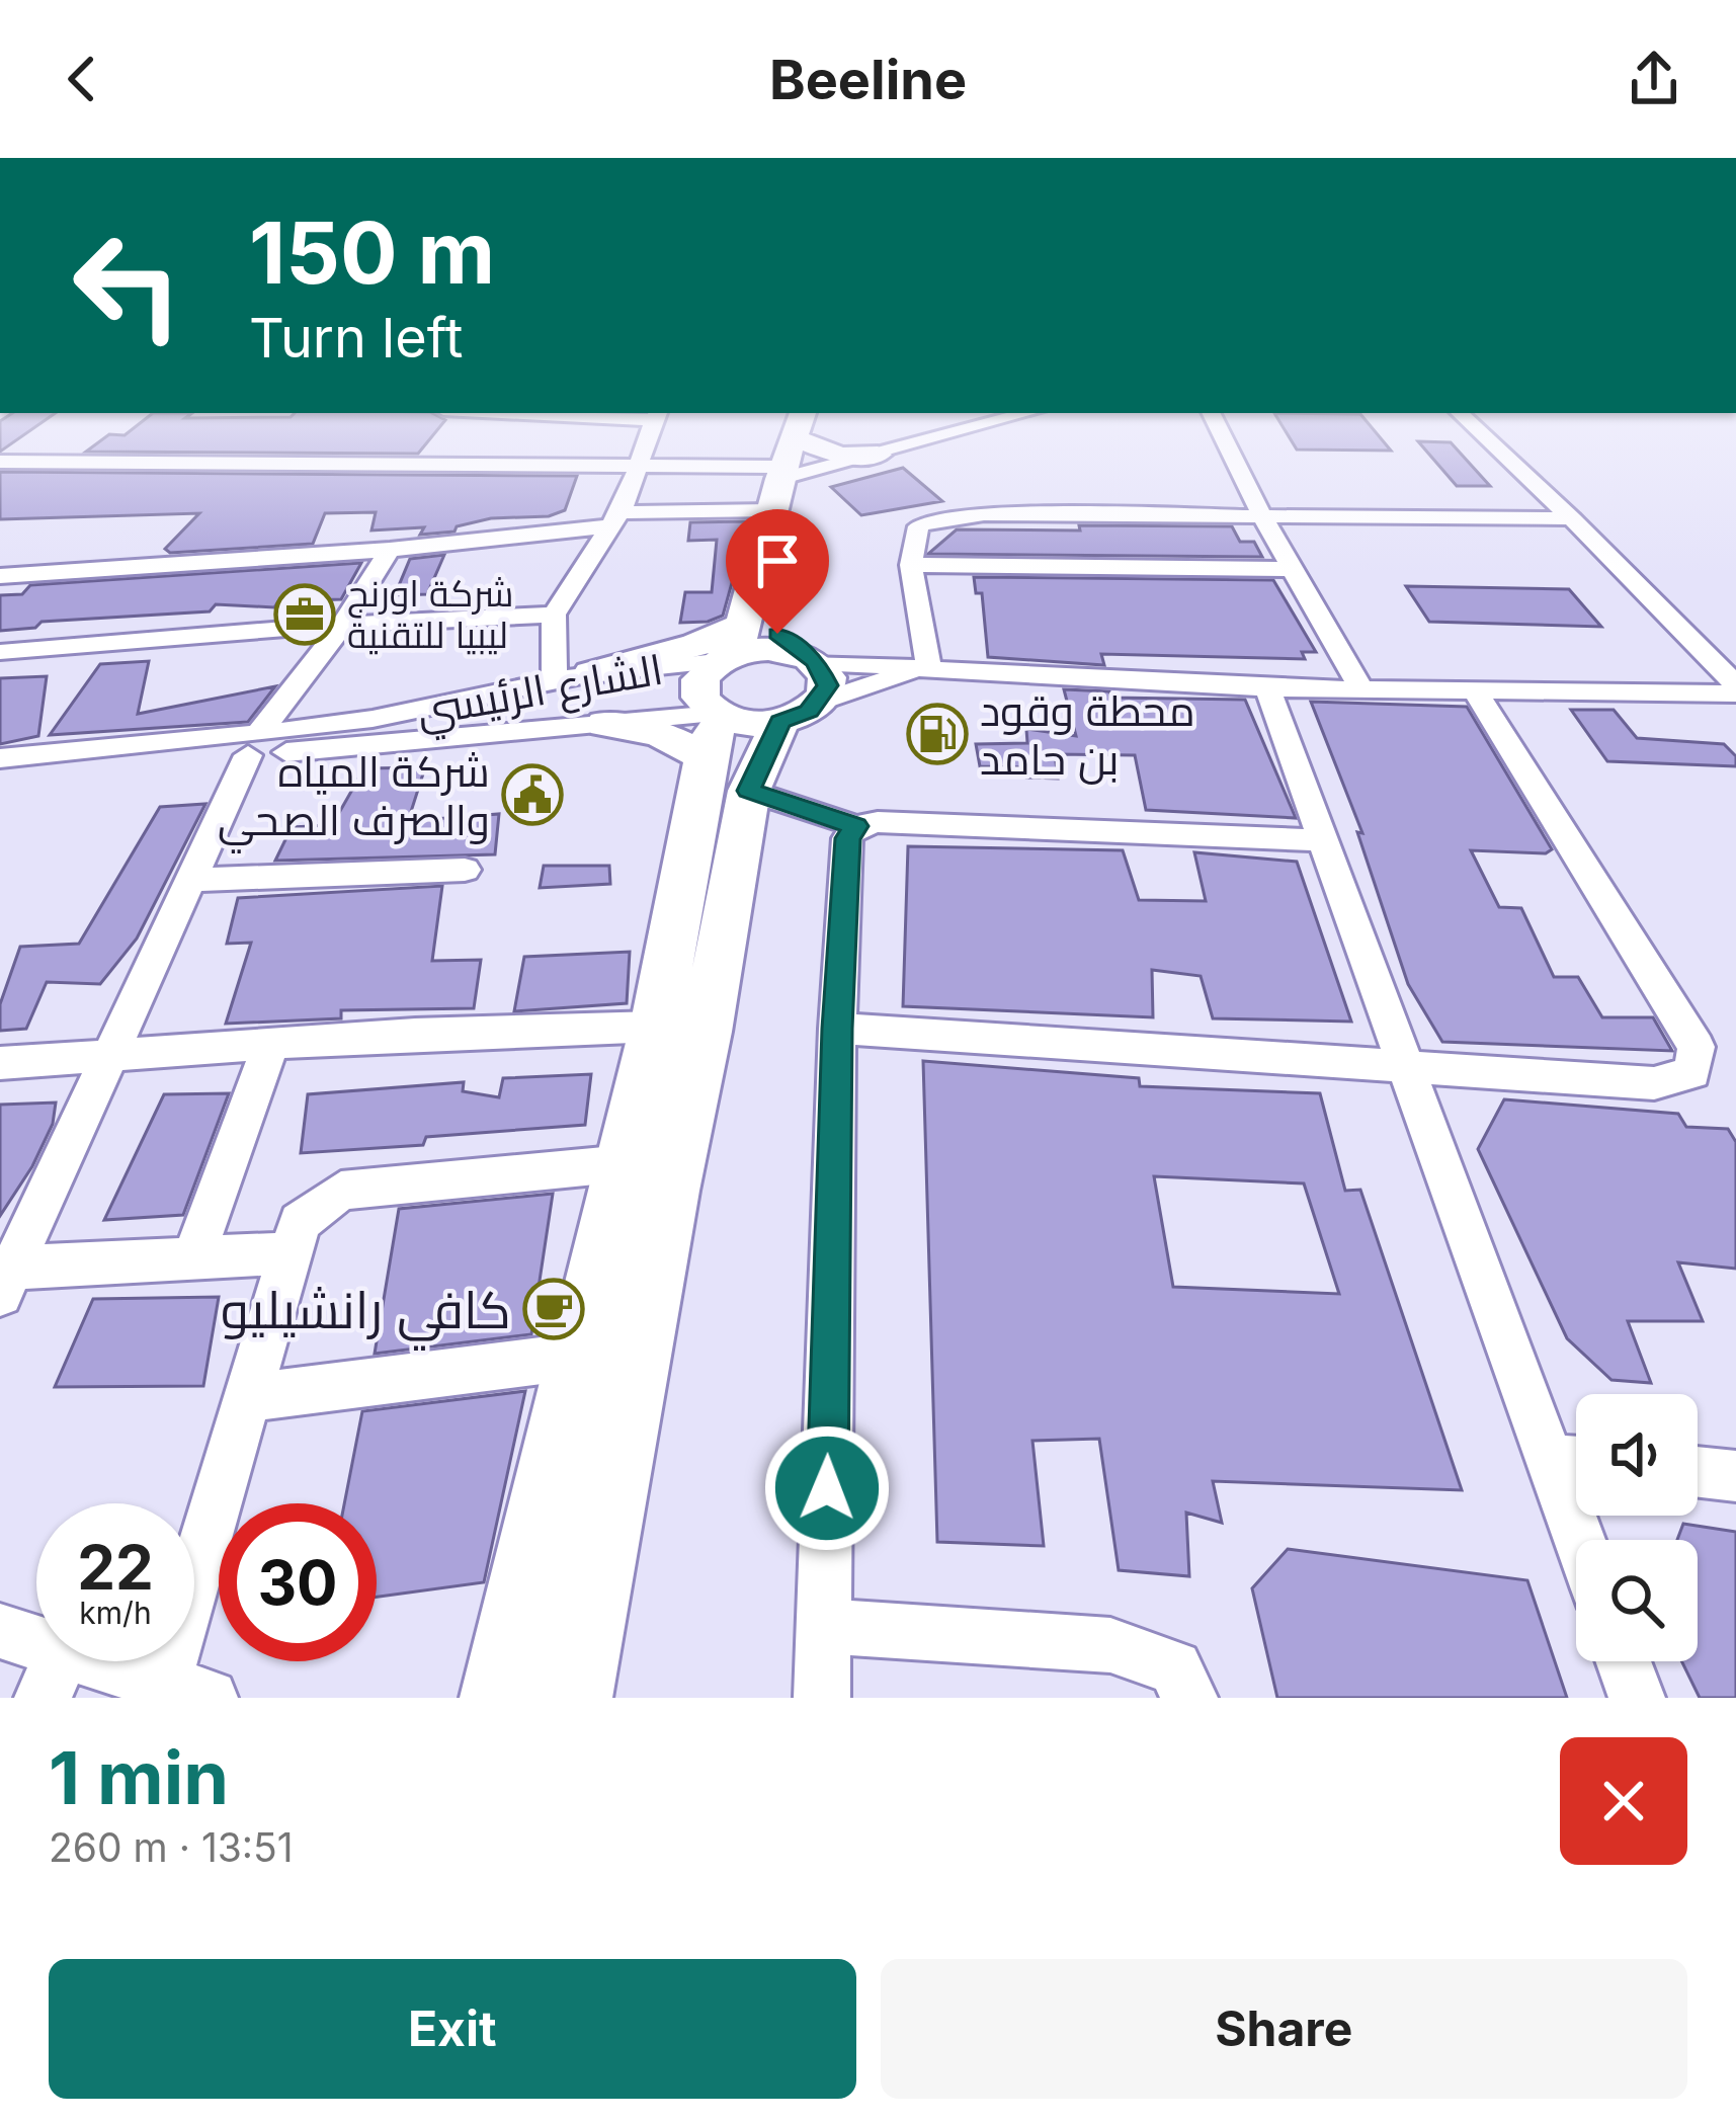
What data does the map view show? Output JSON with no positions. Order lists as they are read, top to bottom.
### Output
{
  "streets": {
    "street": ["الشارع الرئيسي"]
  },
  "places": {
    "office": ["شركة اورنج ليبيا للتقنية"],
    "fuel station": ["محطة وقود بن حامد"],
    "public building": ["شركة المياه والصرف الصحي"],
    "cafe": ["كافي رانشيليو"]
  },
  "page": {
    "header": "Beeline",
    "turn": ["150 m", "Turn left"],
    "speed": "22 km/h",
    "limit": "30",
    "heading": ["1 min", "260 m · 13:51"],
    "buttons": ["Exit", "Share"]
  }
}
